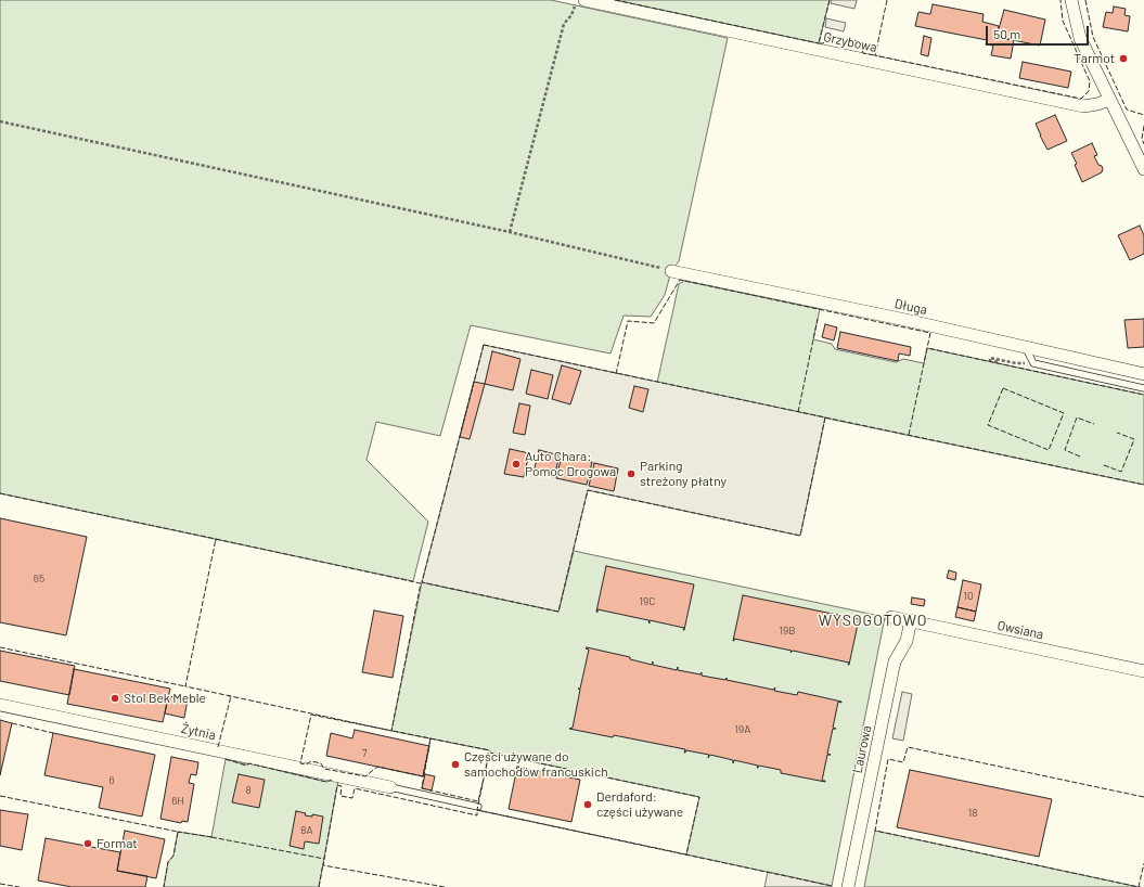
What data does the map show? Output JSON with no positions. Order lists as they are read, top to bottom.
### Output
{
  "streets": {
    "street": [
      "Grzybowa",
      "Długa",
      "Owsiana",
      "Żytnia",
      "Laurowa"
    ]
  },
  "crossings": [
    ["Owsiana", "Laurowa"]
  ],
  "districts": ["WYSOGOTOWO"],
  "places": [
    "Tarmot",
    "Auto Chara: Pomoc Drogowa",
    "Parking streżony płatny",
    "Stol Bek Meble",
    "Części używane do samochodów francuskich",
    "Derdaford: części używane",
    "Format"
  ],
  "house_numbers": [
    "65",
    "10",
    "19C",
    "19B",
    "19A",
    "7",
    "6",
    "8",
    "6H",
    "18",
    "8A"
  ],
  "scale_bar": "50 m"
}
